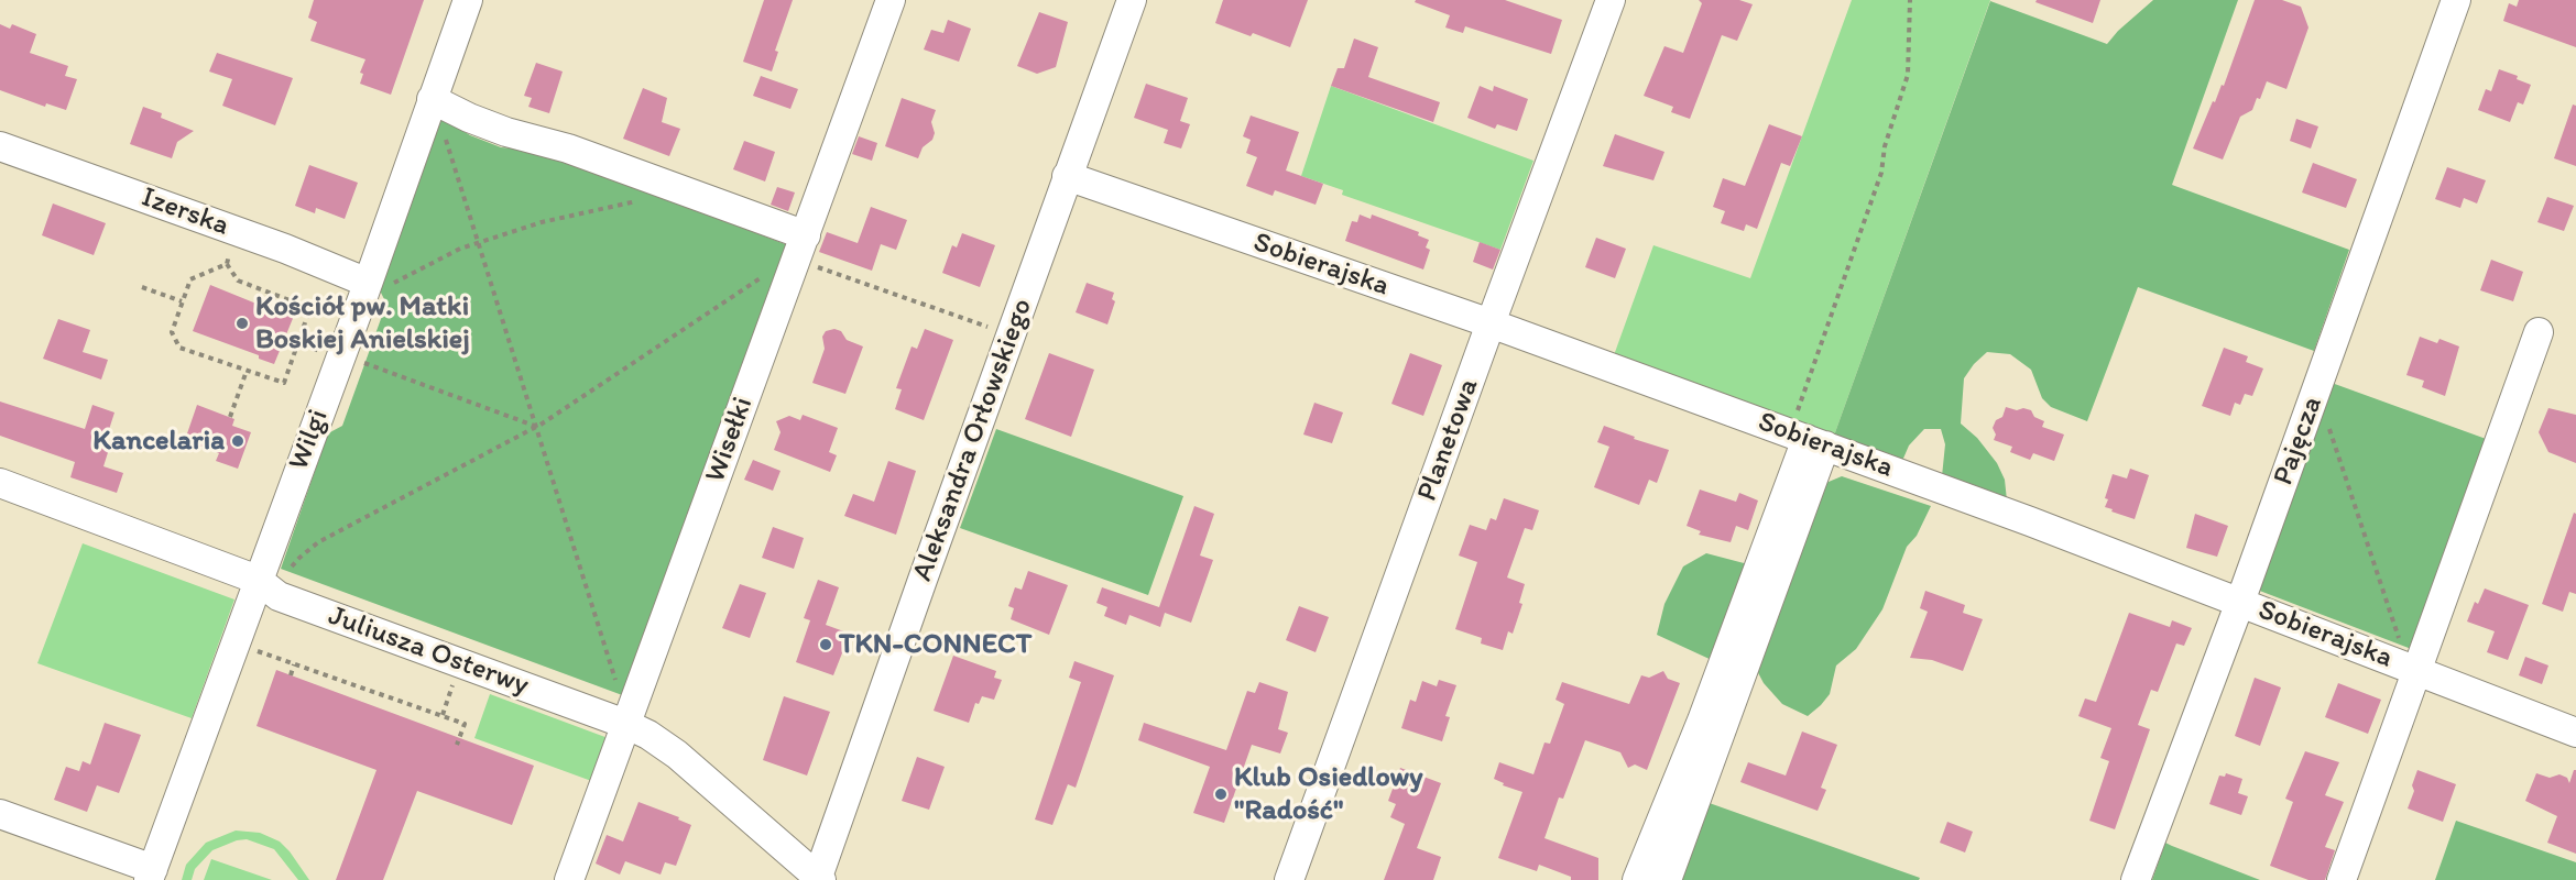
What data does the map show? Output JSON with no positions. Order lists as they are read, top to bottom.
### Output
{
  "streets": {
    "street": [
      "Izerska",
      "Sobierajska",
      "Wilgi",
      "Wisełki",
      "Aleksandra Orłowskiego",
      "Planetowa",
      "Pajęcza",
      "Juliusza Osterwy"
    ]
  },
  "crossings": [
    ["Izerska", "Wilgi"],
    ["Sobierajska", "Aleksandra Orłowskiego"],
    ["Sobierajska", "Planetowa"],
    ["Sobierajska", "Pajęcza"],
    ["Wilgi", "Juliusza Osterwy"],
    ["Wisełki", "Juliusza Osterwy"],
    ["Aleksandra Orłowskiego", "Juliusza Osterwy"]
  ],
  "places": [
    "Kościół pw. Matki Boskiej Anielskiej",
    "Kancelaria",
    "TKN-CONNECT",
    "Klub Osiedlowy \"Radość\""
  ]
}
